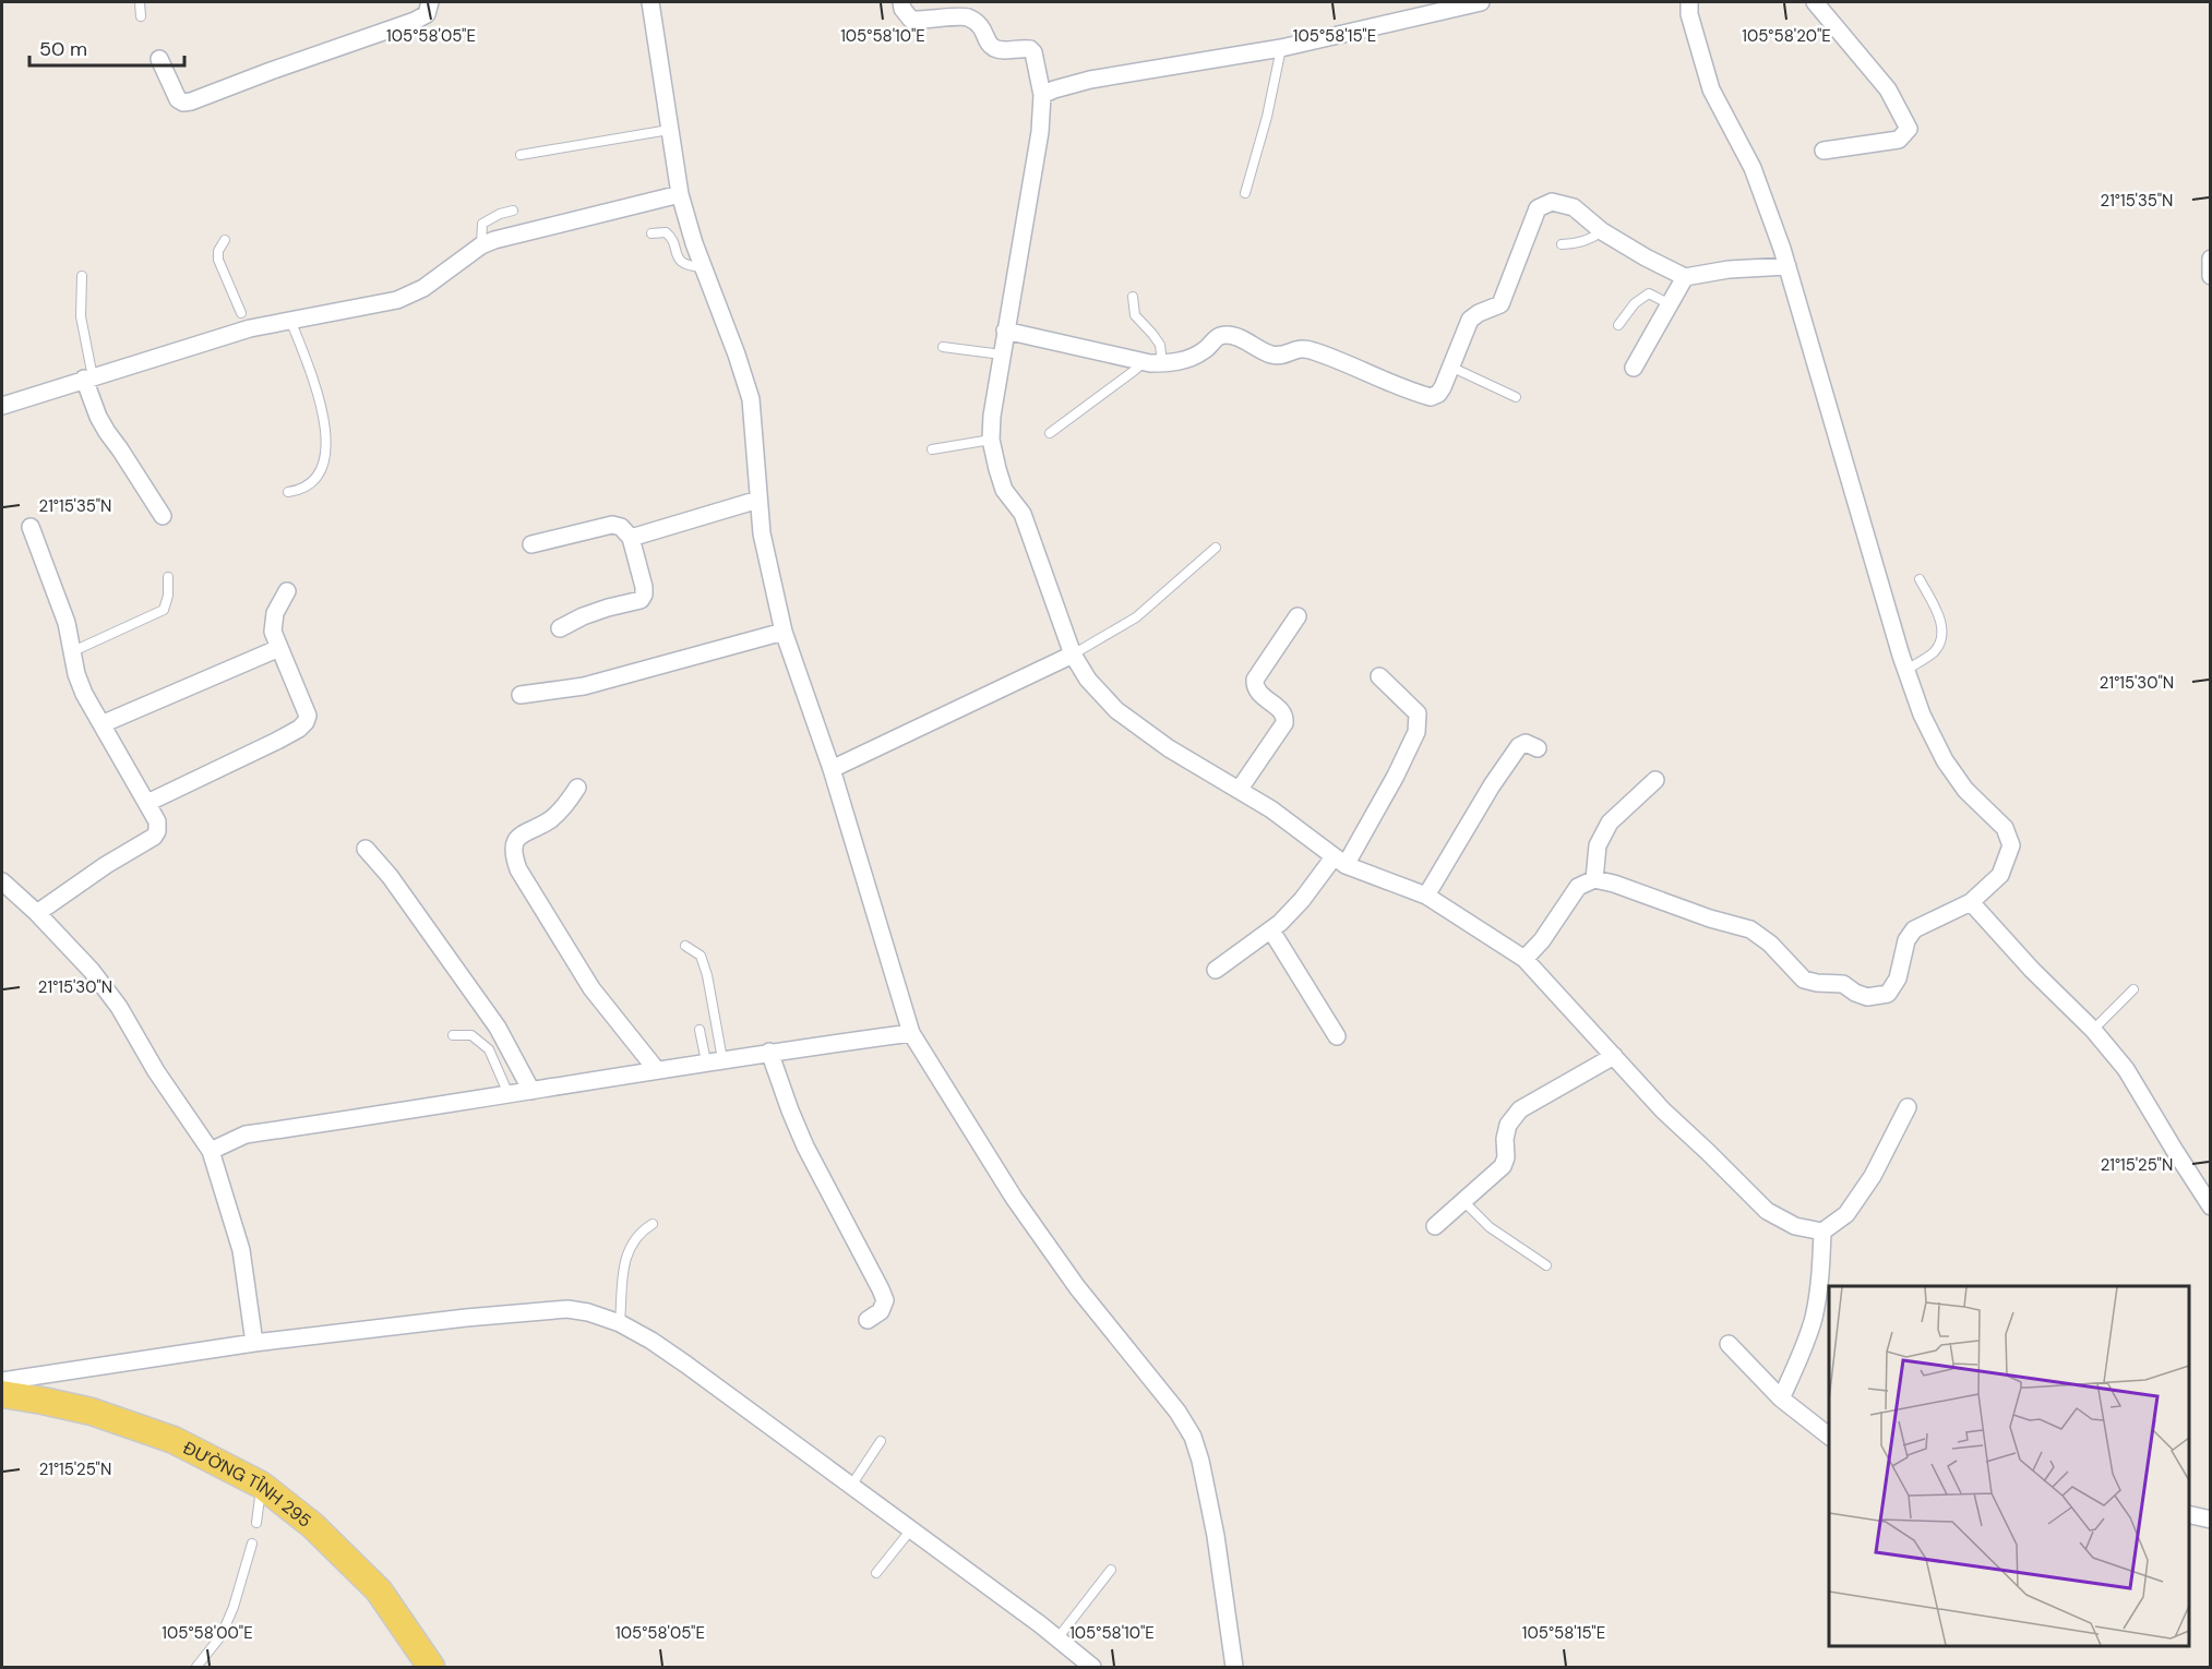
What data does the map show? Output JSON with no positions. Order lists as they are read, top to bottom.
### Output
{
  "streets": {
    "main road": ["ĐƯỜNG TỈNH 295"]
  },
  "scale_bar": "50 m",
  "coordinates": [
    "105°58'05\"E",
    "105°58'10\"E",
    "105°58'15\"E",
    "105°58'20\"E",
    "21°15'35\"N",
    "21°15'30\"N",
    "21°15'25\"N",
    "105°58'00\"E"
  ]
}
